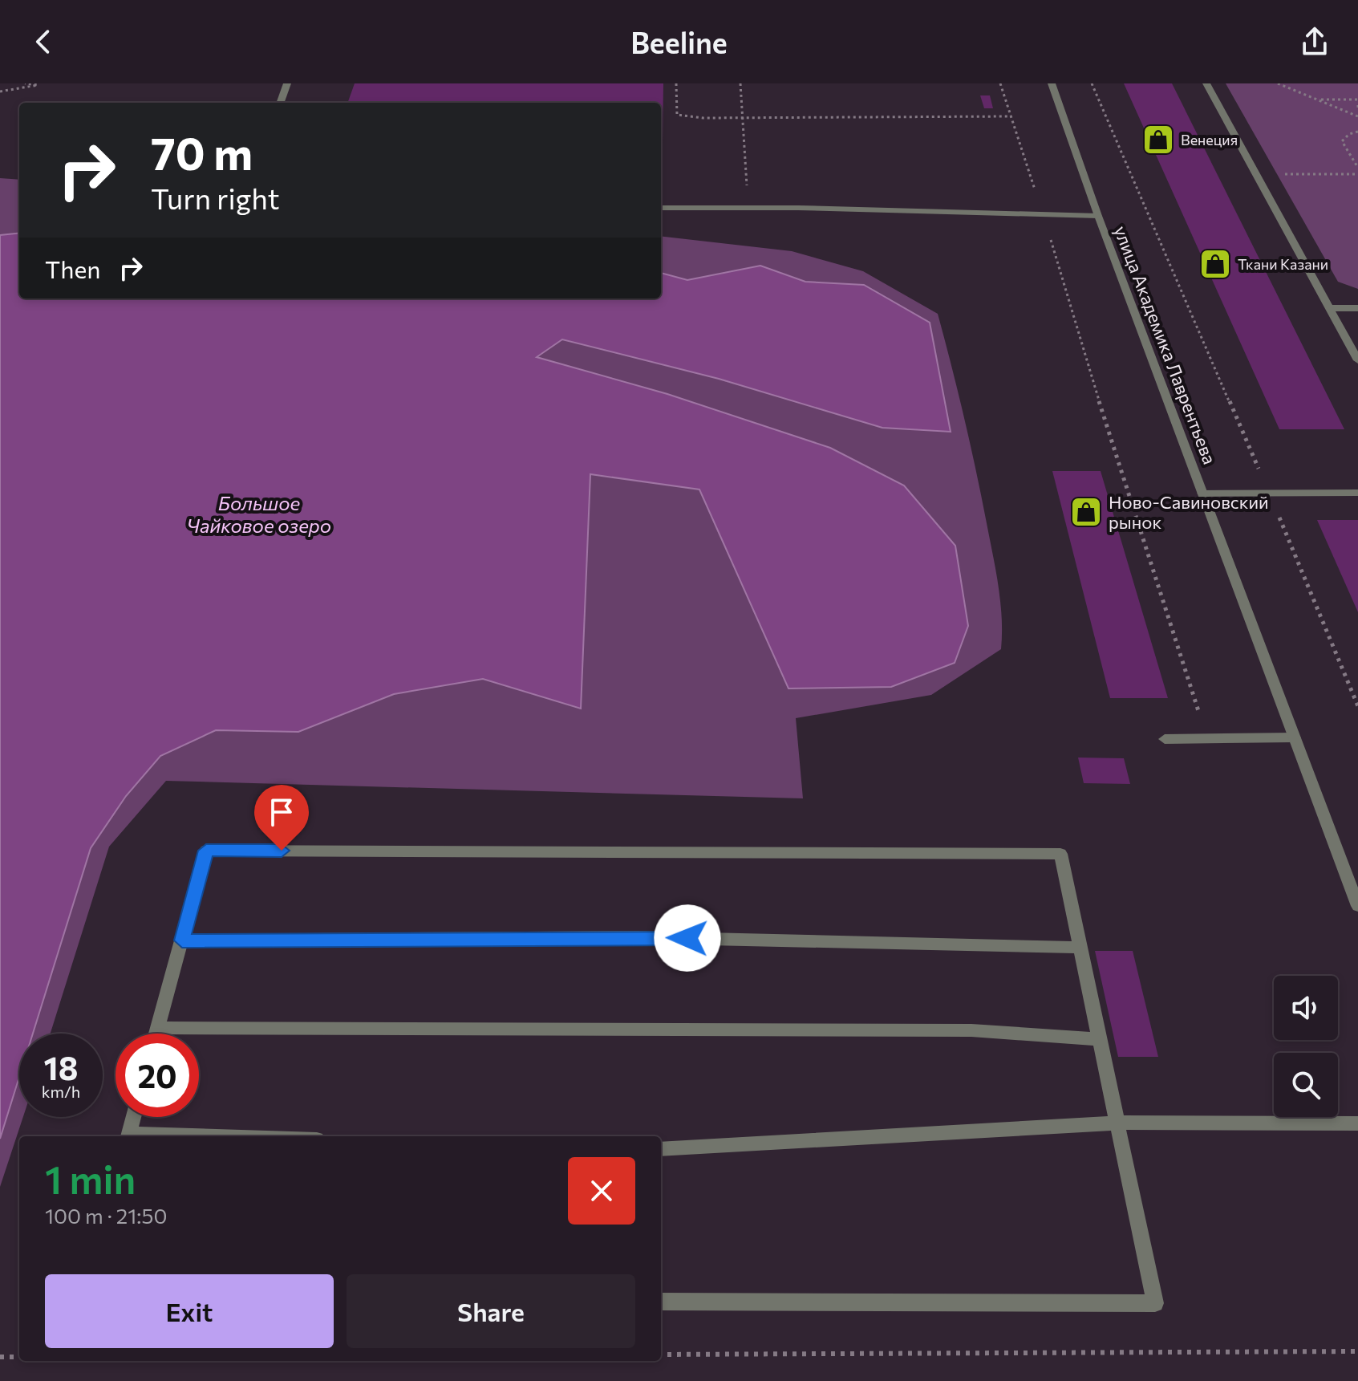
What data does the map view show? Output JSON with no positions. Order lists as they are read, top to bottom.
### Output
{
  "streets": {
    "street": ["улица Академика Лаврентьева"]
  },
  "water": ["Большое Чайковое озеро"],
  "places": {
    "shop": ["Венеция", "Ткани Казани", "Ново-Савиновский рынок"]
  },
  "page": {
    "header": "Beeline",
    "turn": ["70 m", "Turn right"],
    "then": "Then",
    "speed": "18 km/h",
    "limit": "20",
    "heading": ["1 min", "100 m · 21:50"],
    "buttons": ["Exit", "Share"]
  }
}
